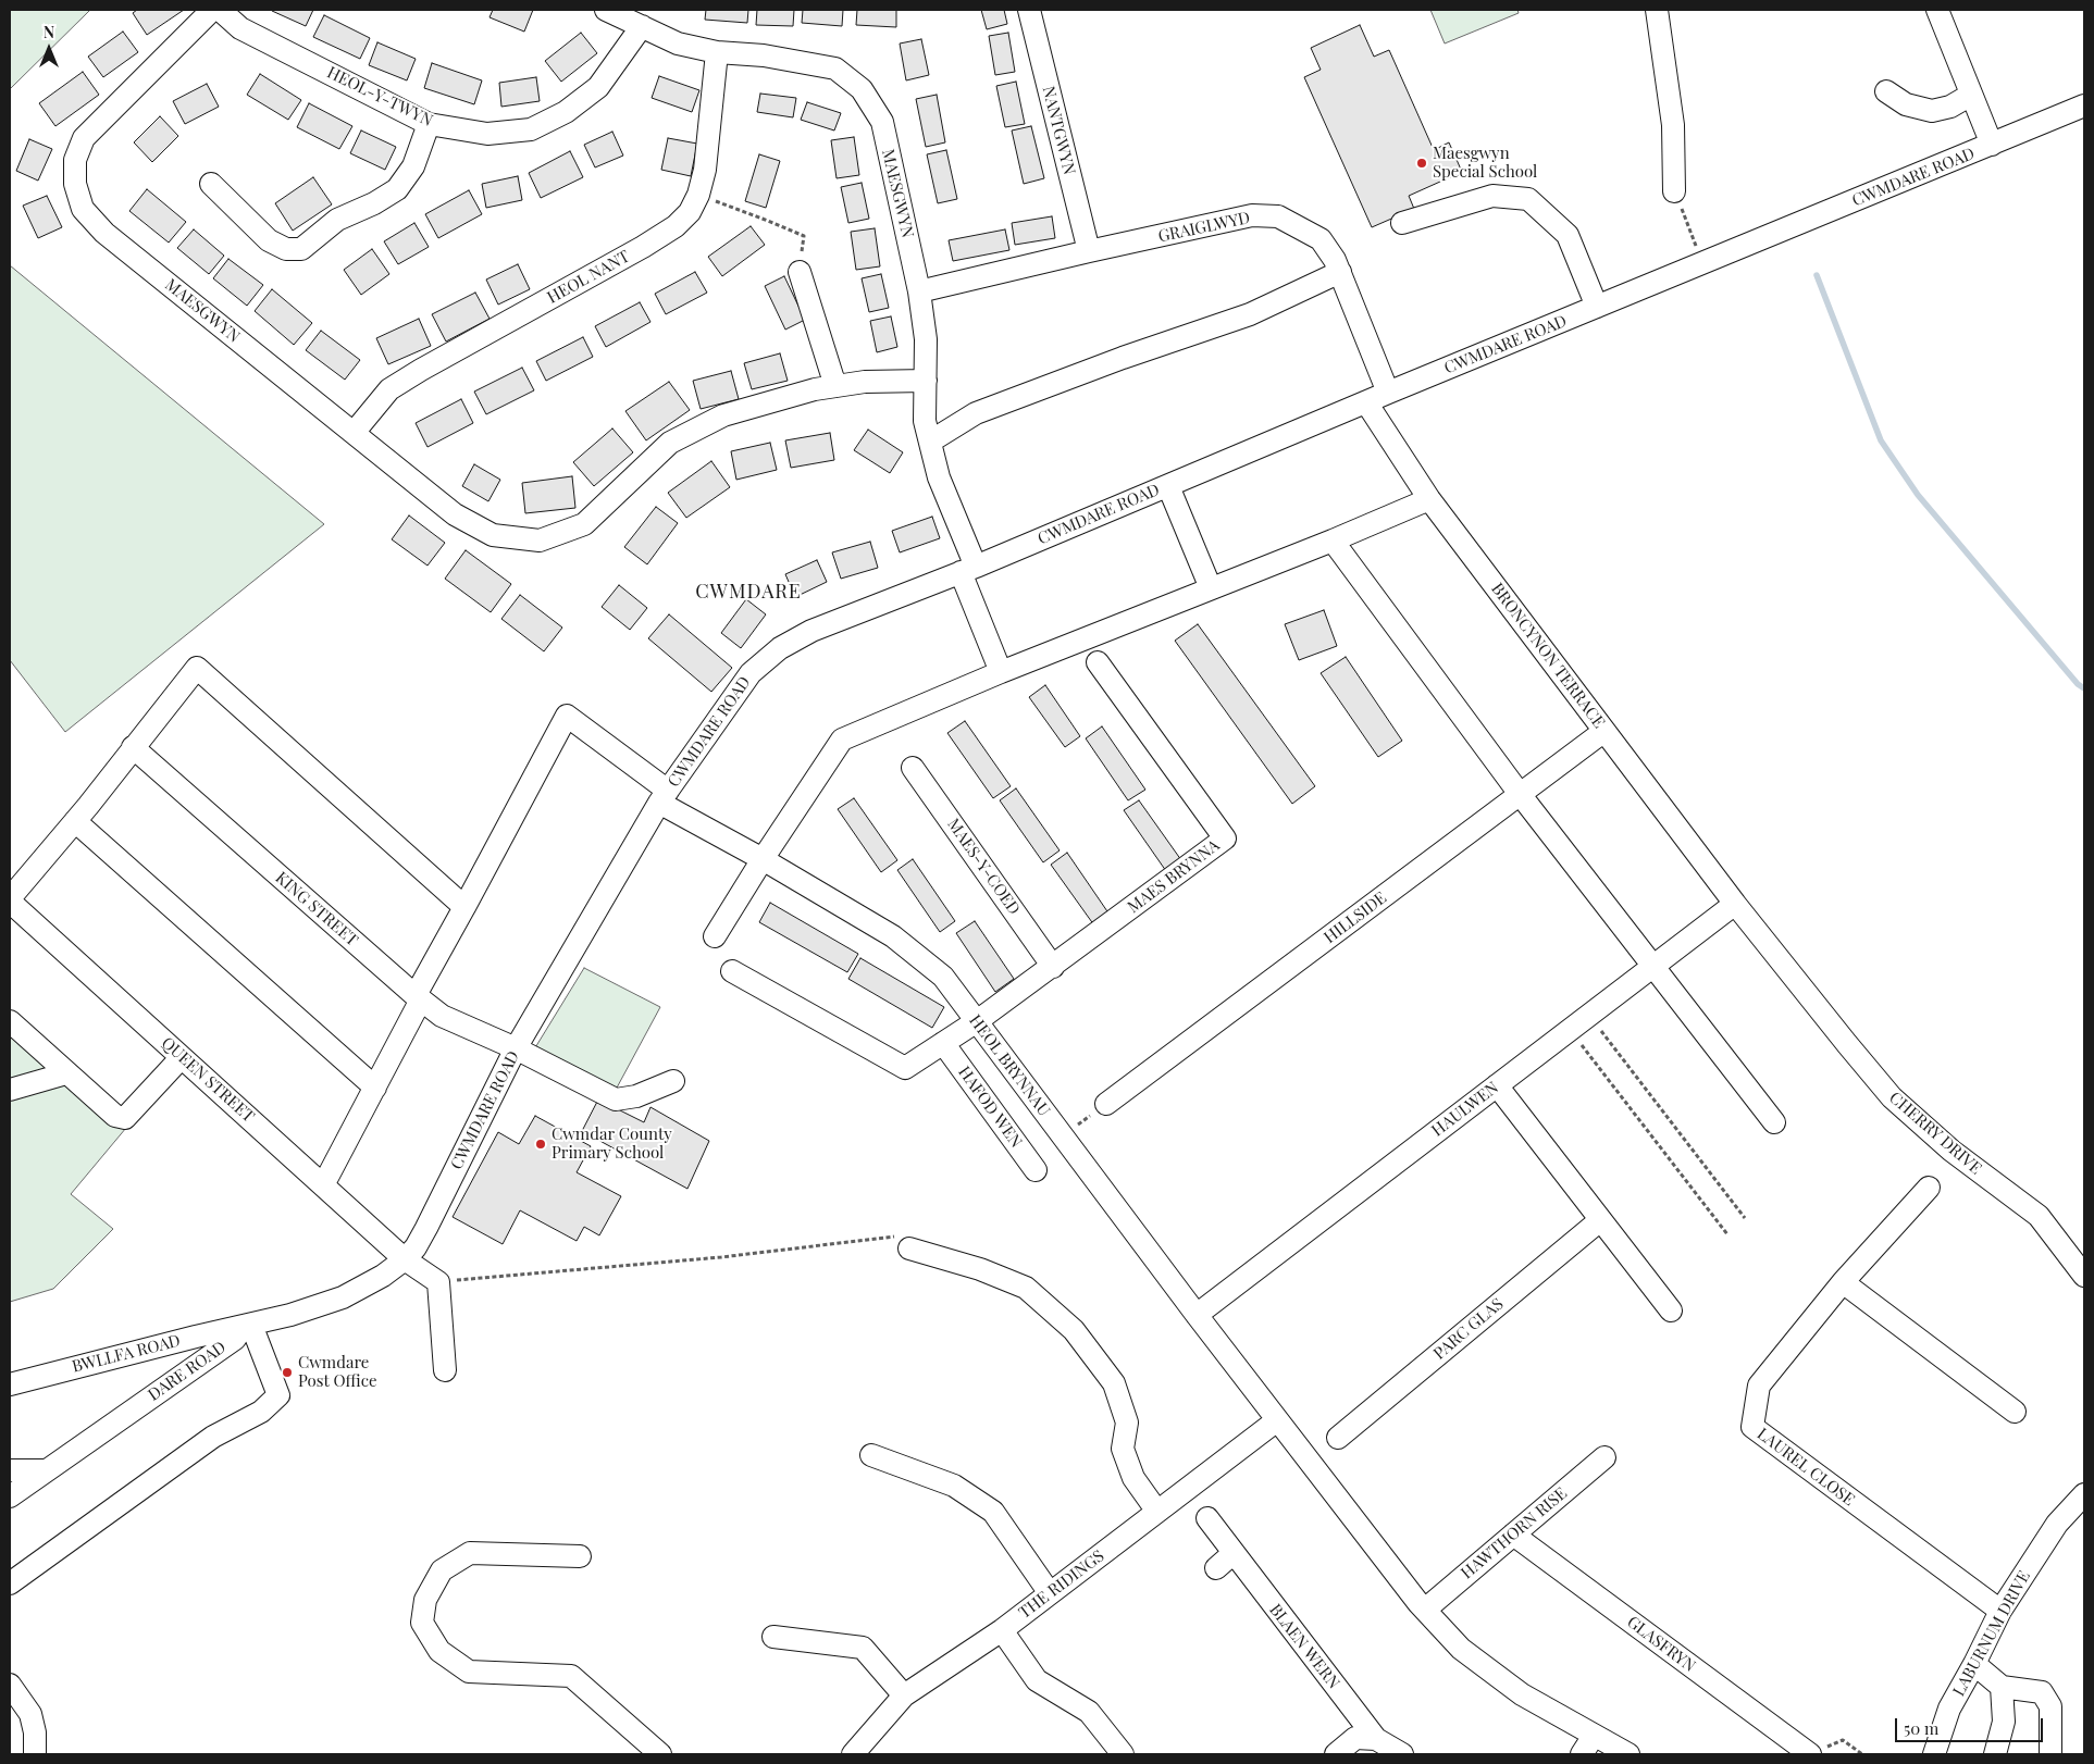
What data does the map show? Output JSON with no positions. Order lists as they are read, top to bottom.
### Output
{
  "streets": {
    "street": [
      "HEOL-Y-TWYN",
      "NANTGWYN",
      "CWMDARE ROAD",
      "MAESGWYN",
      "GRAIGLWYD",
      "HEOL NANT",
      "BRONCYNON TERRACE",
      "MAES-Y-COED",
      "MAES BRYNNA",
      "KING STREET",
      "HILLSIDE",
      "HEOL BRYNNAU",
      "QUEEN STREET",
      "HAFOD WEN",
      "HAULWEN",
      "CHERRY DRIVE",
      "PARC GLAS",
      "BWLLFA ROAD",
      "DARE ROAD",
      "LAUREL CLOSE",
      "HAWTHORN RISE",
      "THE RIDINGS",
      "LABURNUM DRIVE",
      "GLASFRYN",
      "BLAEN WERN"
    ]
  },
  "crossings": [
    ["HEOL-Y-TWYN", "MAESGWYN"],
    ["NANTGWYN", "GRAIGLWYD"],
    ["CWMDARE ROAD", "MAESGWYN"],
    ["CWMDARE ROAD", "GRAIGLWYD"],
    ["CWMDARE ROAD", "BRONCYNON TERRACE"],
    ["CWMDARE ROAD", "KING STREET"],
    ["CWMDARE ROAD", "HEOL BRYNNAU"],
    ["CWMDARE ROAD", "QUEEN STREET"],
    ["MAESGWYN", "GRAIGLWYD"],
    ["MAESGWYN", "HEOL NANT"],
    ["BRONCYNON TERRACE", "HILLSIDE"],
    ["BRONCYNON TERRACE", "HAULWEN"],
    ["BRONCYNON TERRACE", "CHERRY DRIVE"],
    ["MAES-Y-COED", "MAES BRYNNA"],
    ["HEOL BRYNNAU", "HAULWEN"],
    ["HEOL BRYNNAU", "HAWTHORN RISE"],
    ["HEOL BRYNNAU", "THE RIDINGS"],
    ["HAULWEN", "CHERRY DRIVE"],
    ["BWLLFA ROAD", "DARE ROAD"],
    ["LAUREL CLOSE", "LABURNUM DRIVE"],
    ["HAWTHORN RISE", "GLASFRYN"]
  ],
  "districts": ["CWMDARE"],
  "places": ["Maesgwyn Special School", "Cwmdar County Primary School", "Cwmdare Post Office"],
  "scale_bar": "50 m",
  "north": "top"
}
